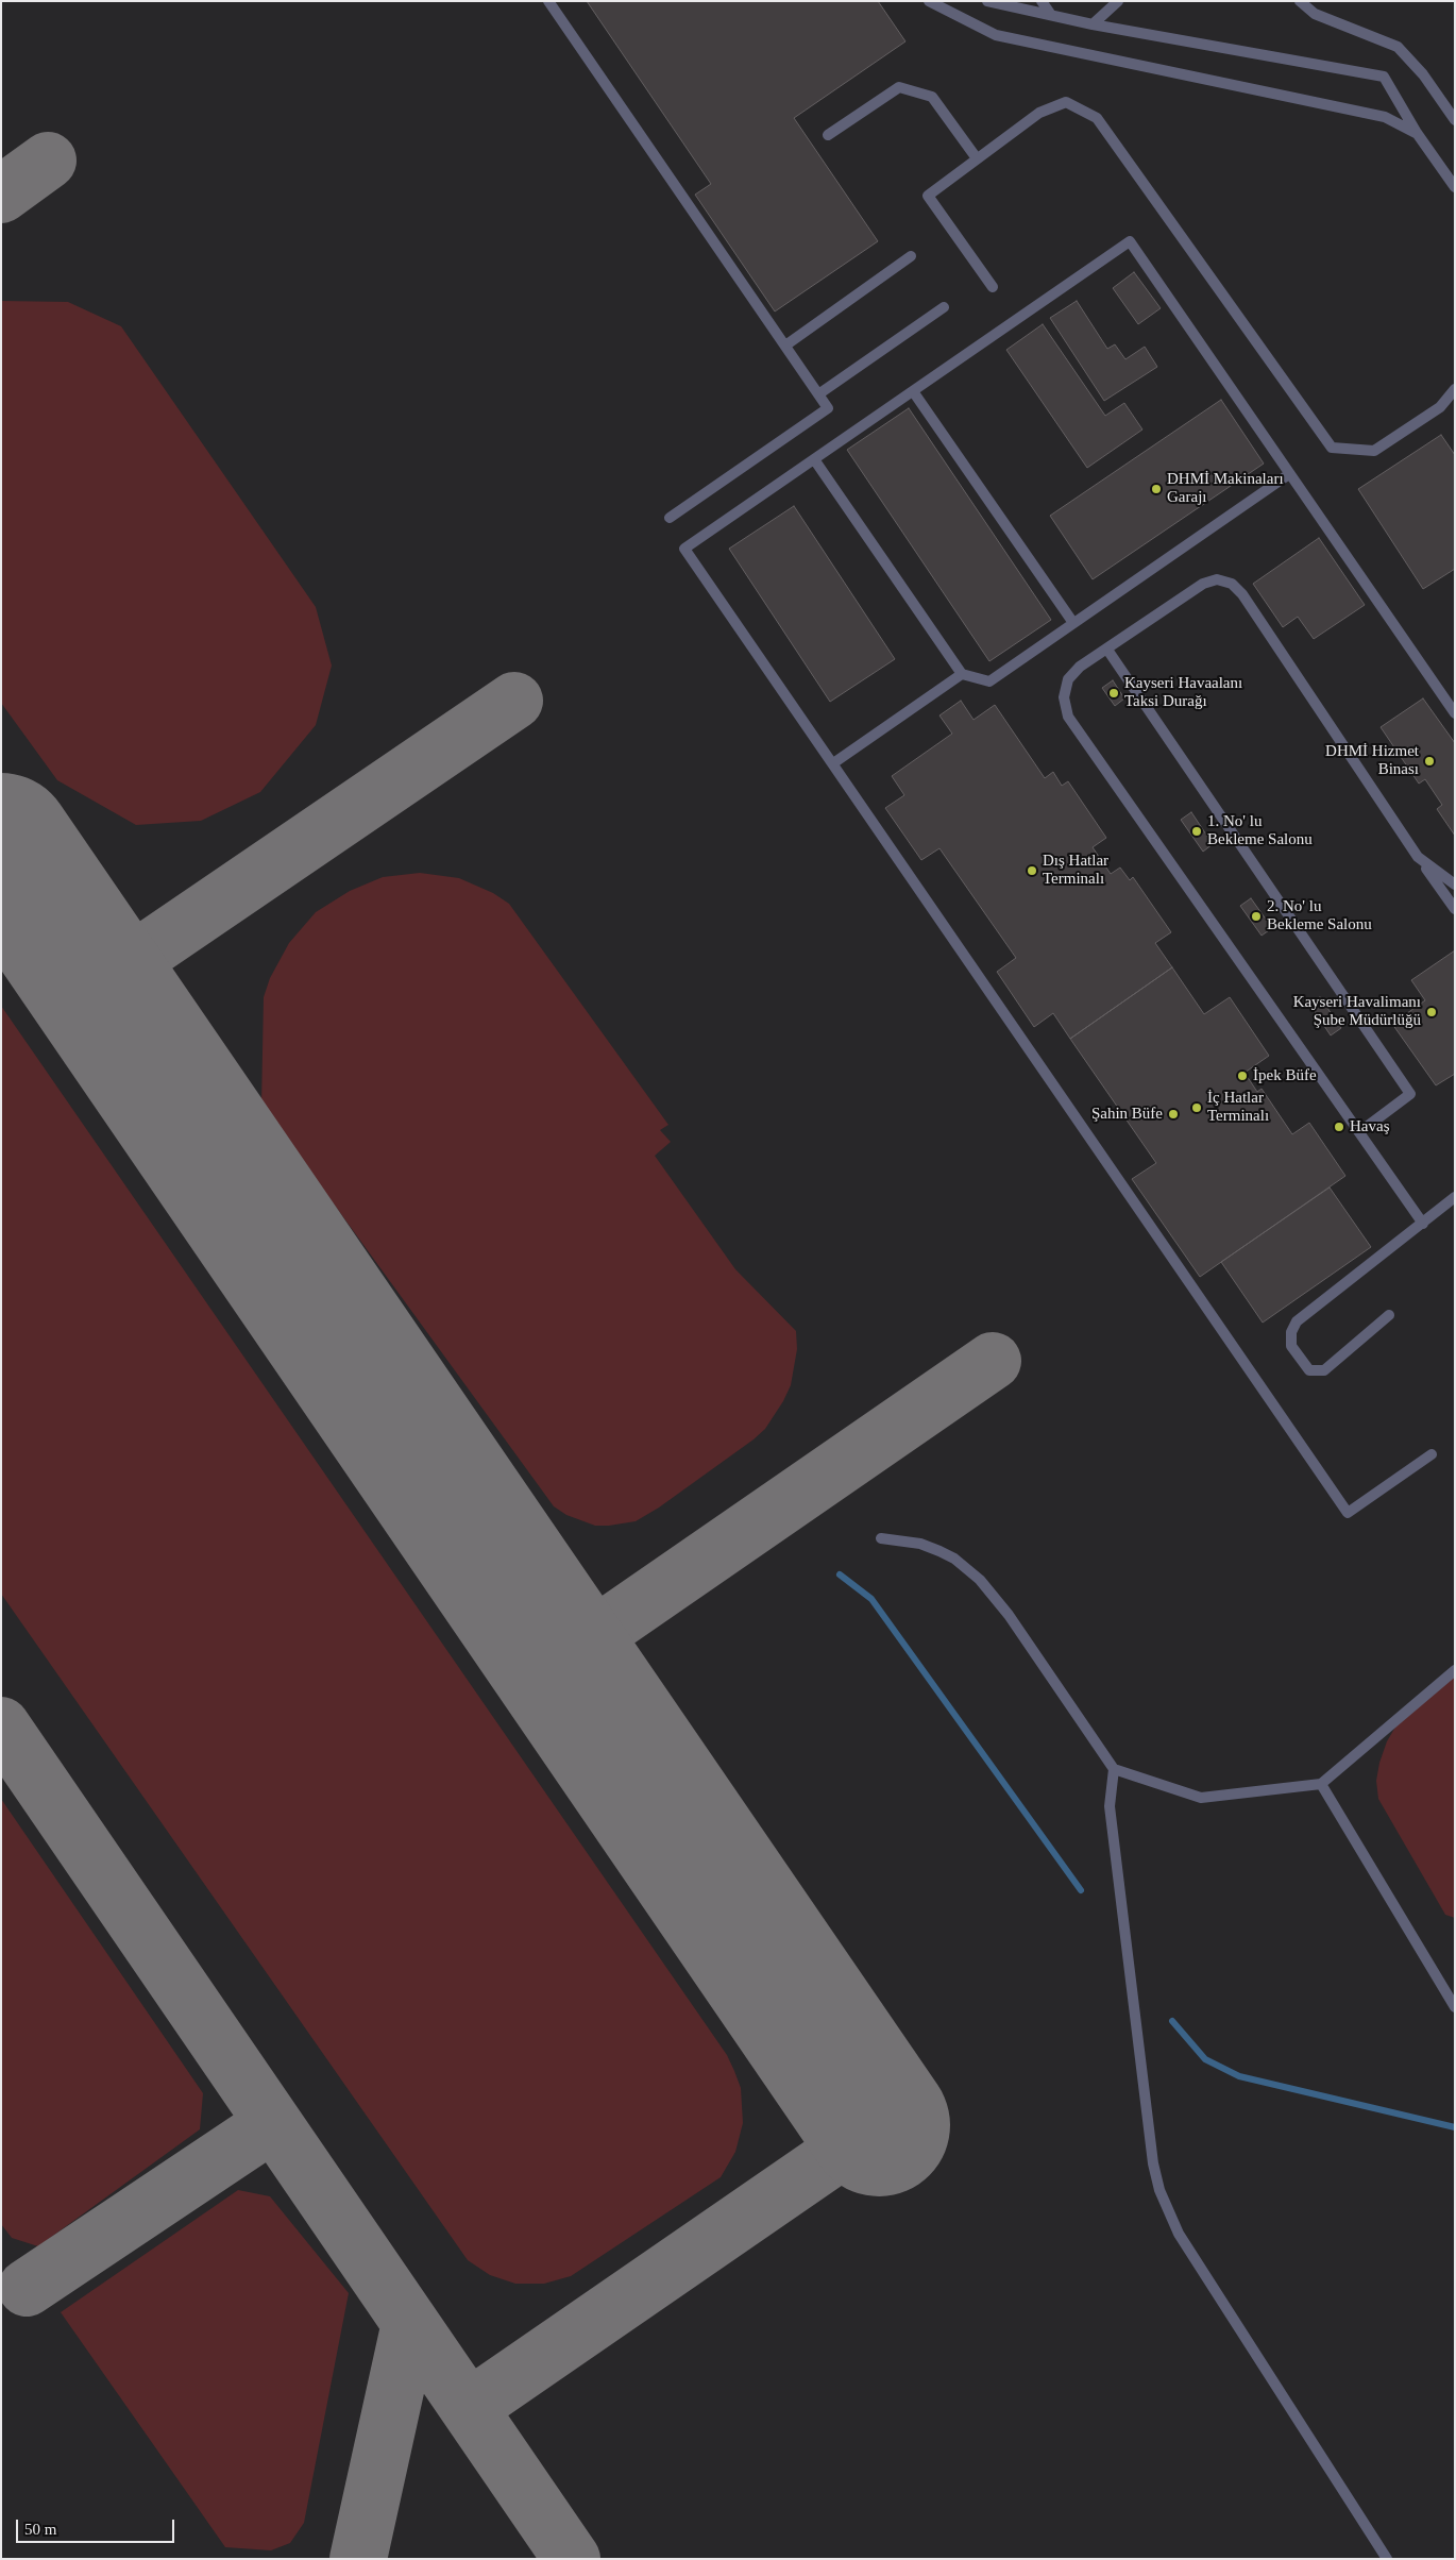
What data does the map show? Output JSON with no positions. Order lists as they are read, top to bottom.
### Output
{
  "places": [
    "DHMİ Makinaları Garajı",
    "Kayseri Havaalanı Taksi Durağı",
    "DHMİ Hizmet Binası",
    "1. No' lu Bekleme Salonu",
    "Dış Hatlar Terminalı",
    "2. No' lu Bekleme Salonu",
    "Kayseri Havalimanı Şube Müdürlüğü",
    "İpek Büfe",
    "İç Hatlar Terminalı",
    "Şahin Büfe",
    "Havaş"
  ],
  "scale_bar": "50 m"
}
